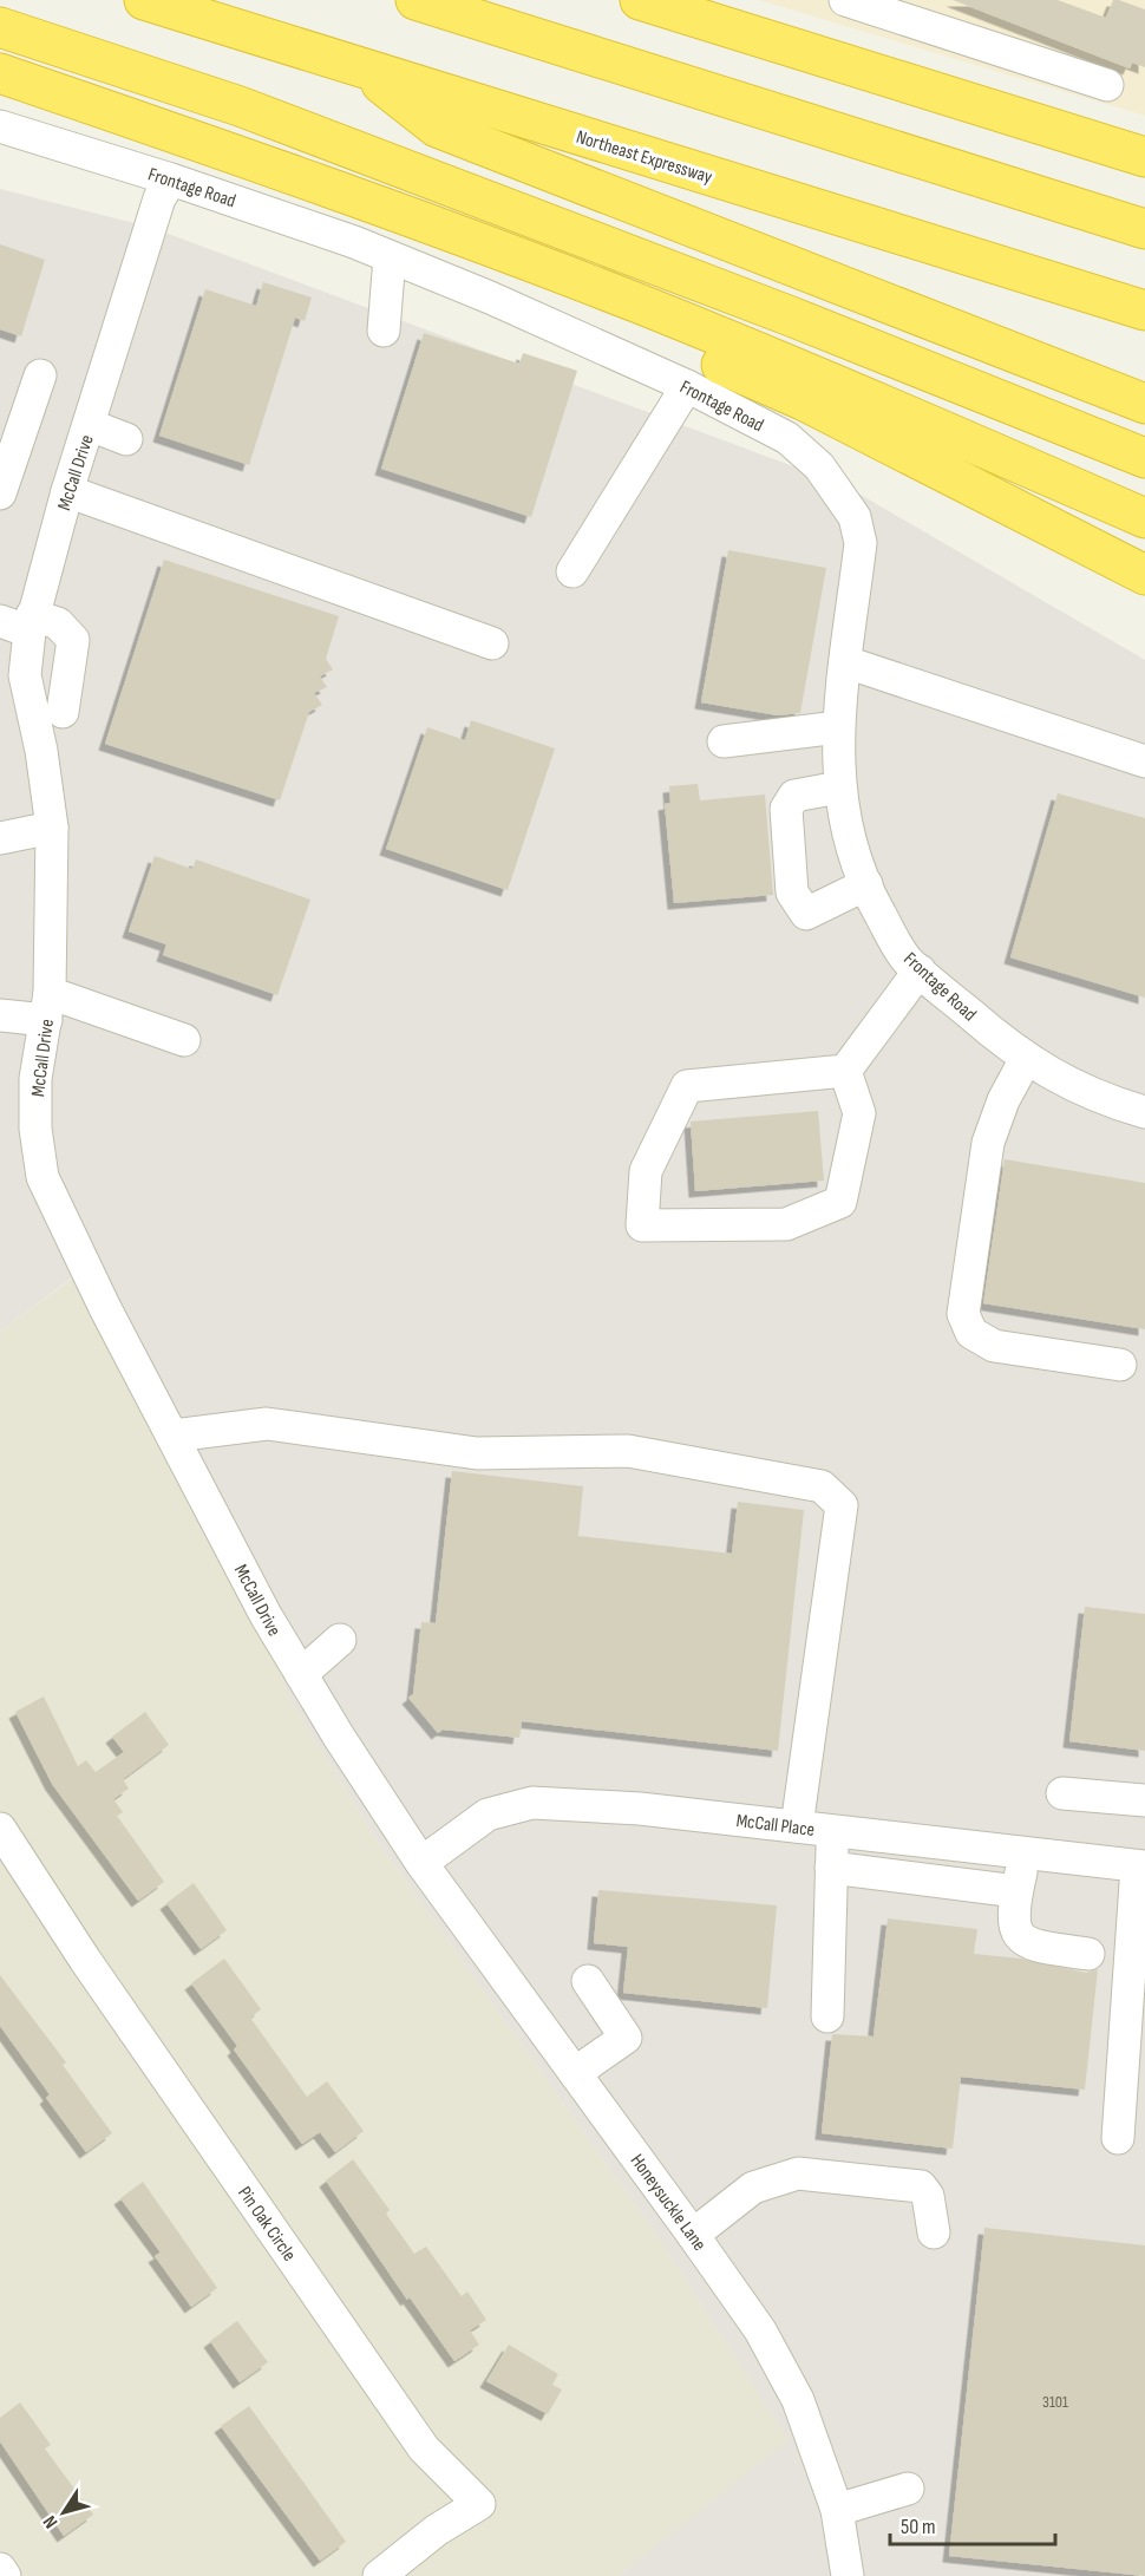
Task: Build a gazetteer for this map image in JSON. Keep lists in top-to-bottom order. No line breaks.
{"streets":{"highway":["Northeast Expressway"],"street":["Frontage Road","McCall Drive","McCall Place","Honeysuckle Lane","Pin Oak Circle"]},"crossings":[["Frontage Road","McCall Drive"],["McCall Drive","McCall Place"],["McCall Drive","Honeysuckle Lane"],["McCall Place","Honeysuckle Lane"]],"house_numbers":["3101"],"scale_bar":"50 m","north":"bottom left"}
